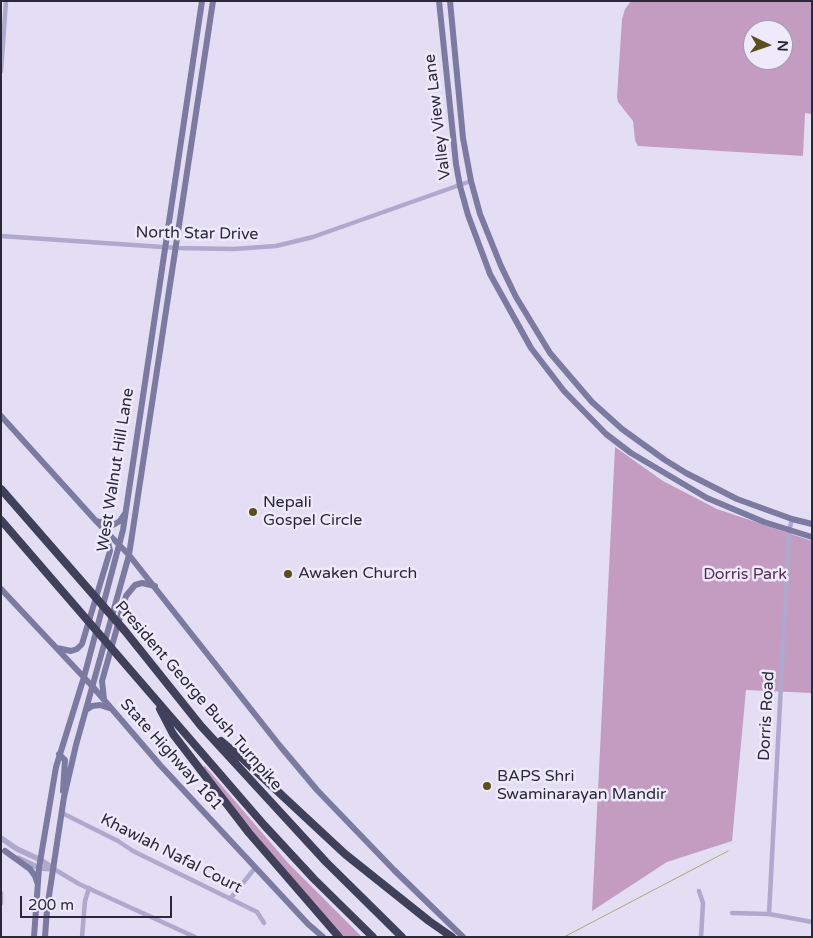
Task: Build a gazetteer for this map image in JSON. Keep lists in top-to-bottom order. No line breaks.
{"streets":{"highway":["President George Bush Turnpike"],"main road":["Valley View Lane","West Walnut Hill Lane","State Highway 161"],"street":["North Star Drive","Dorris Road","Khawlah Nafal Court"]},"crossings":[["Valley View Lane","North Star Drive"],["Valley View Lane","Dorris Road"],["North Star Drive","West Walnut Hill Lane"],["West Walnut Hill Lane","State Highway 161"],["West Walnut Hill Lane","Khawlah Nafal Court"]],"parks":["Dorris Park"],"places":["Nepali Gospel Circle","Awaken Church","BAPS Shri Swaminarayan Mandir"],"scale_bar":"200 m","north":"right"}
